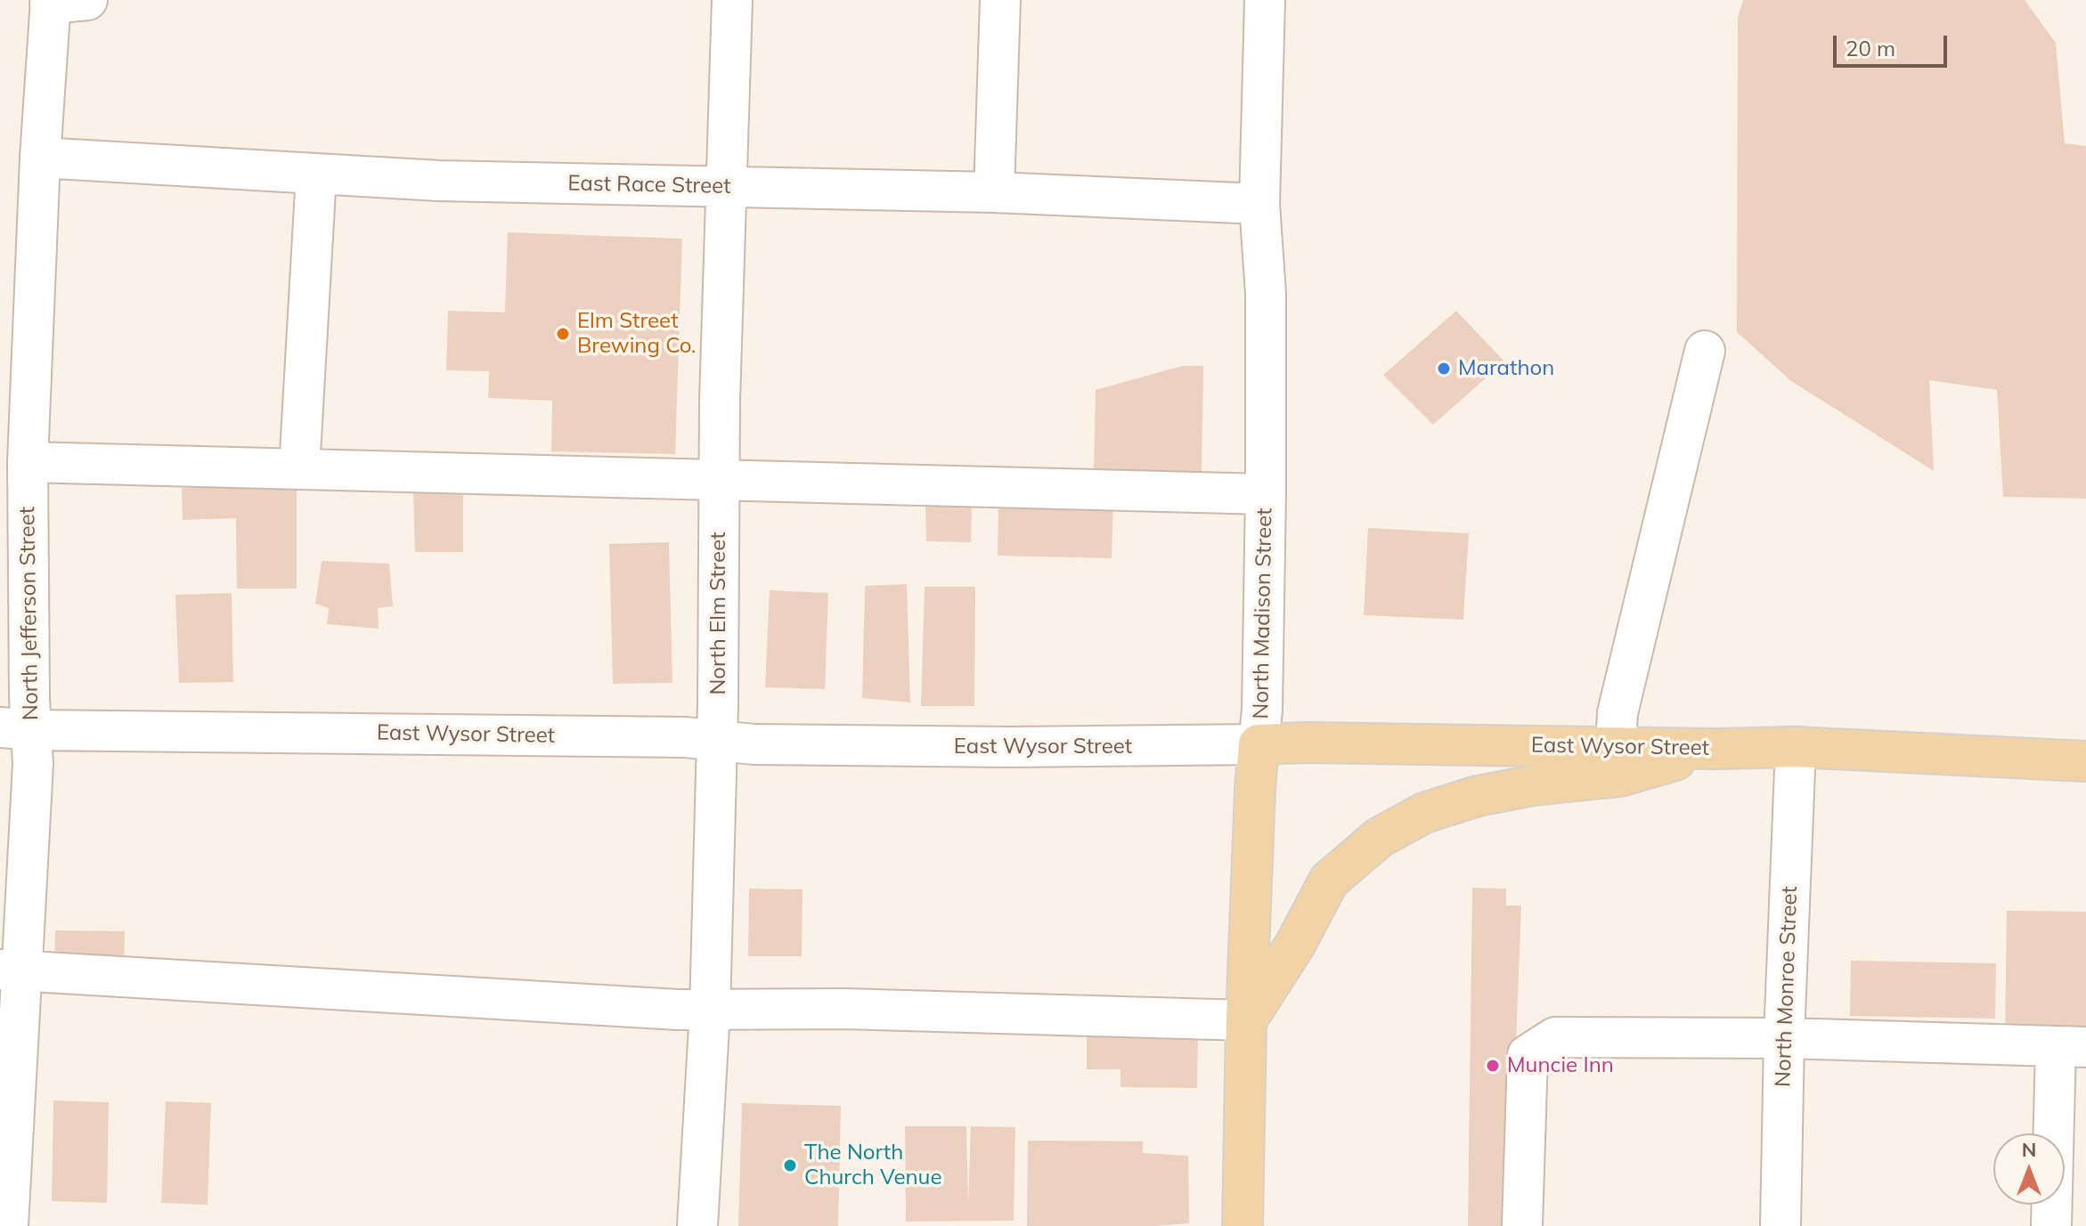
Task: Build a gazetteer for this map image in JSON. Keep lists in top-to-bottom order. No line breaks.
{"streets":{"main road":["North Madison Street","East Wysor Street"],"street":["East Race Street","North Jefferson Street","North Elm Street","North Monroe Street"]},"crossings":[["East Race Street","North Jefferson Street"],["East Race Street","North Elm Street"],["East Race Street","North Madison Street"],["North Jefferson Street","East Wysor Street"],["North Elm Street","East Wysor Street"],["North Madison Street","East Wysor Street"],["East Wysor Street","North Monroe Street"]],"places":["Elm Street Brewing Co.","Marathon","Muncie Inn","The North Church Venue"],"scale_bar":"20 m","north":"top"}
